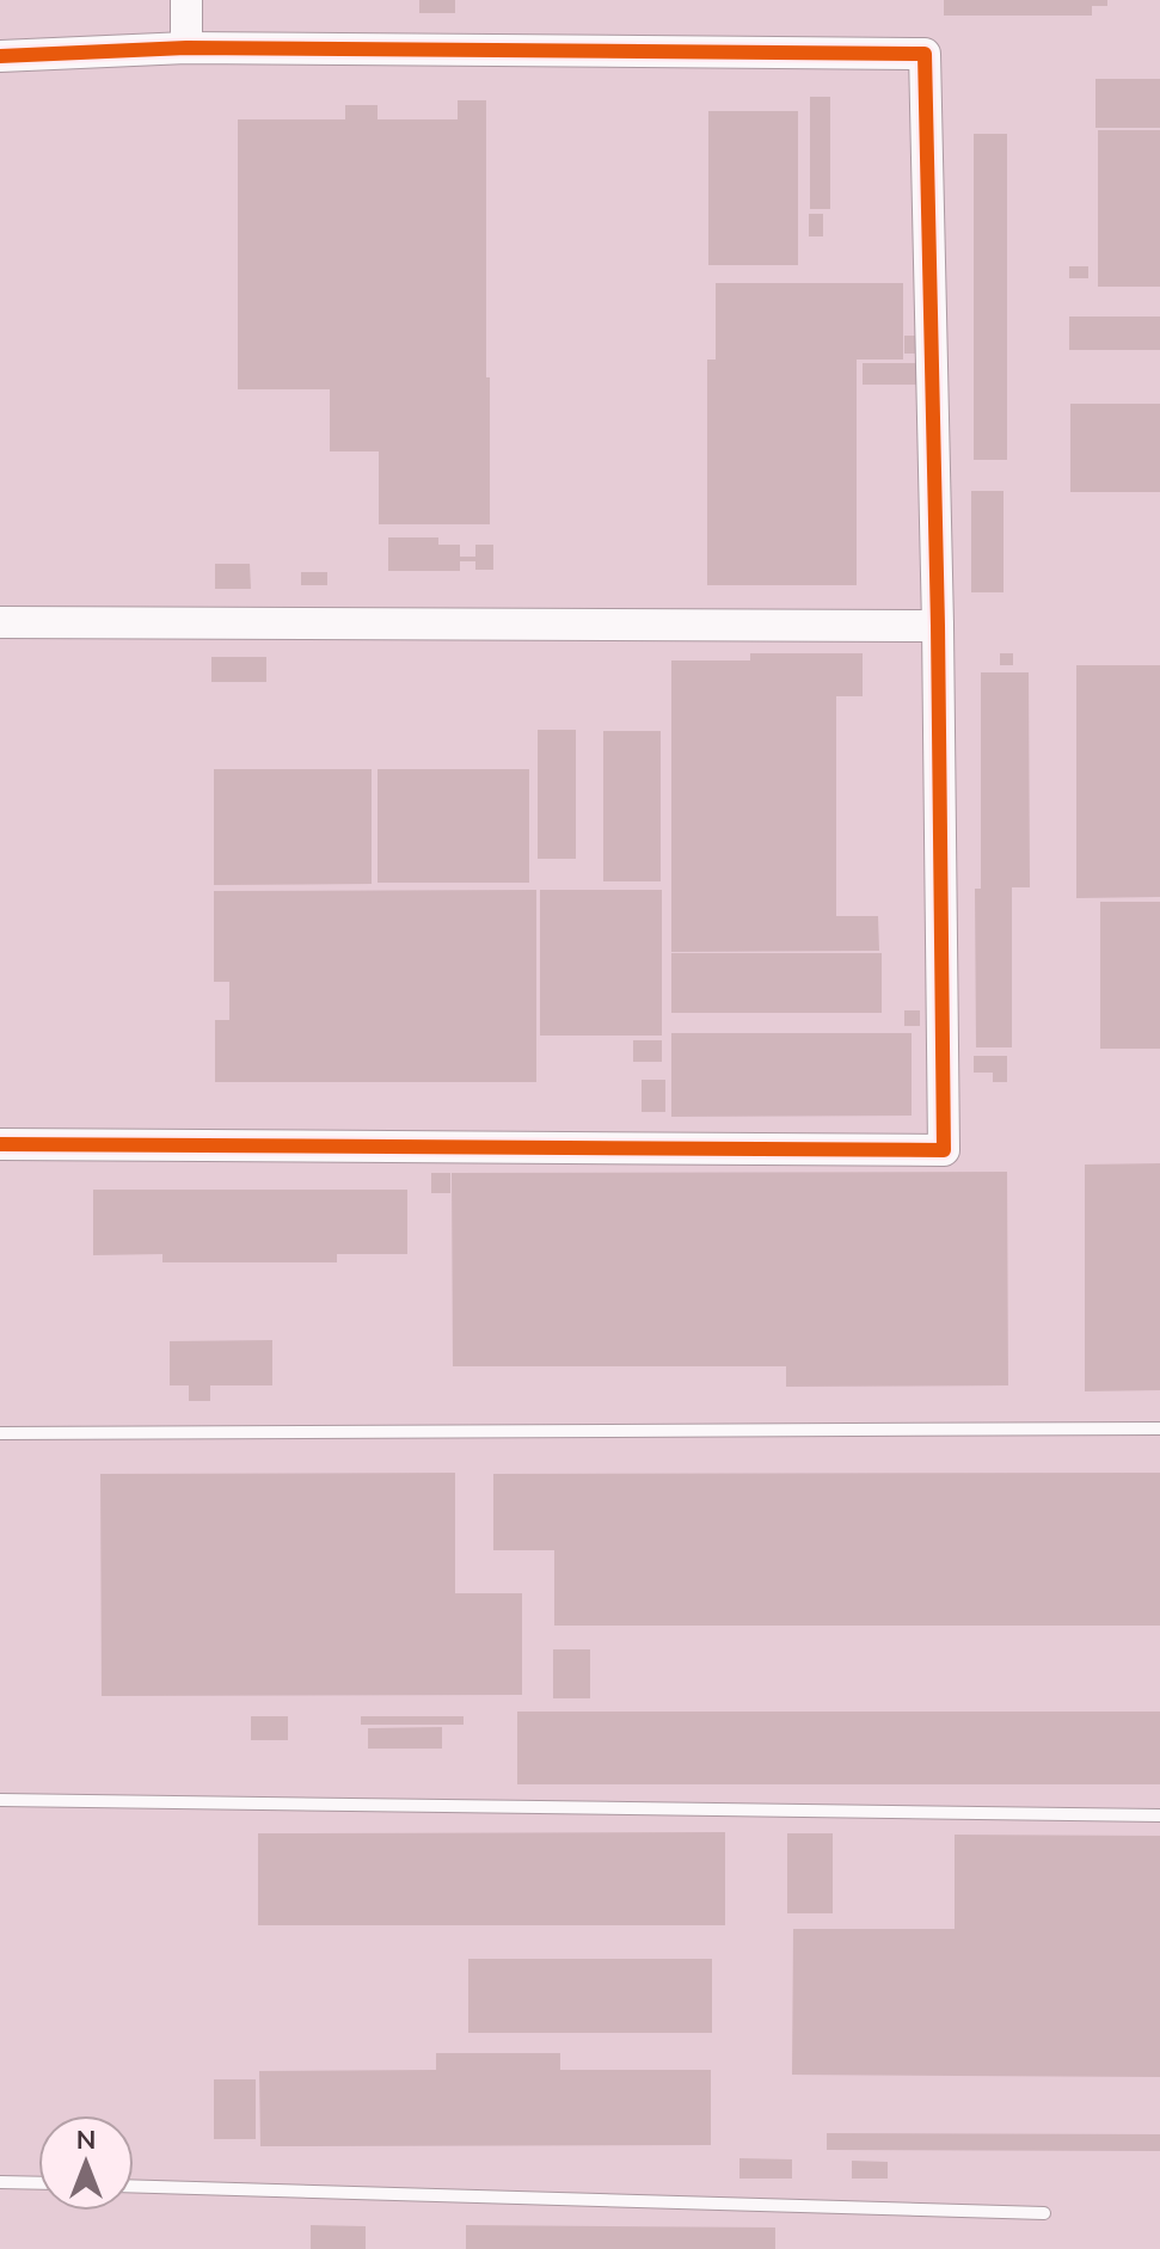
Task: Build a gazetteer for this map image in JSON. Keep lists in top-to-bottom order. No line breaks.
{"north":"top"}
